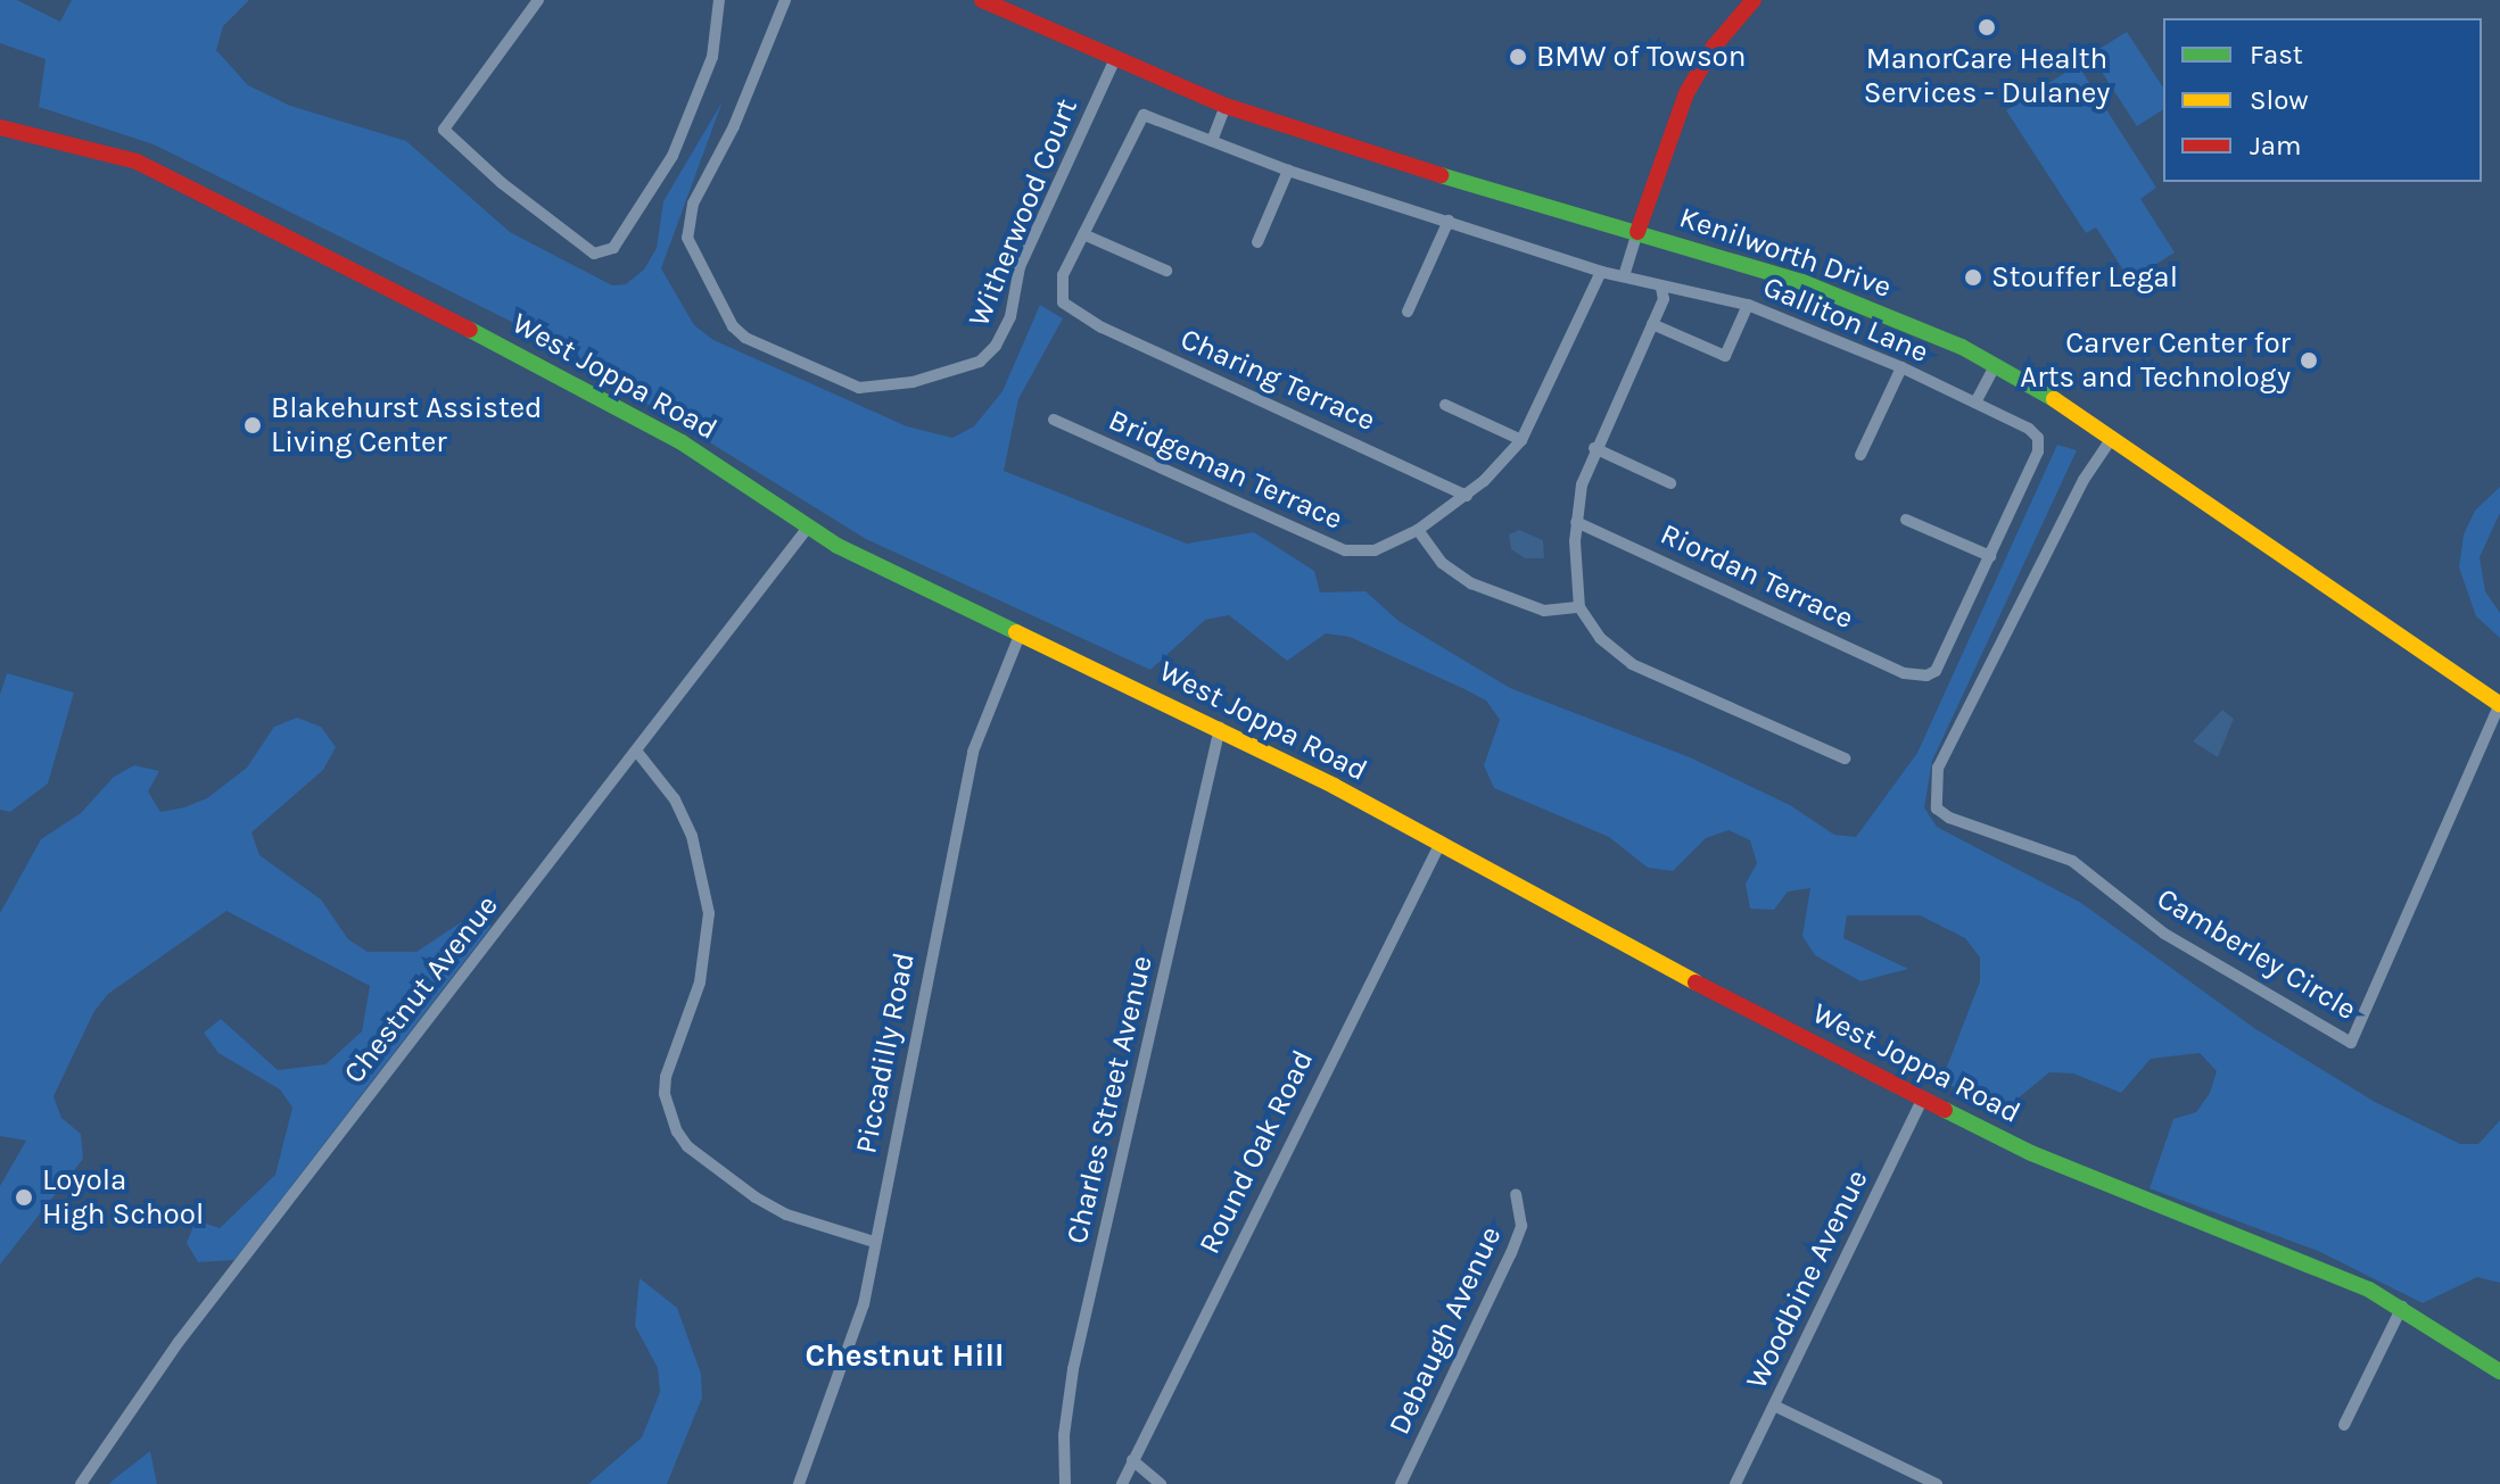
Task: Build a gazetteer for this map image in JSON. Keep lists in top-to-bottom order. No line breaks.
{"streets":{"street":["Witherwood Court","Kenilworth Drive","Galliton Lane","West Joppa Road","Charing Terrace","Bridgeman Terrace","Riordan Terrace","Camberley Circle","Chestnut Avenue","Piccadilly Road","Charles Street Avenue","Round Oak Road","Woodbine Avenue","Debaugh Avenue"]},"crossings":[["Witherwood Court","Kenilworth Drive"],["Kenilworth Drive","Camberley Circle"],["Galliton Lane","Charing Terrace"],["Galliton Lane","Bridgeman Terrace"],["Galliton Lane","Riordan Terrace"],["West Joppa Road","Chestnut Avenue"],["West Joppa Road","Piccadilly Road"],["West Joppa Road","Charles Street Avenue"],["West Joppa Road","Round Oak Road"],["West Joppa Road","Woodbine Avenue"],["Charing Terrace","Bridgeman Terrace"]],"districts":["Chestnut Hill"],"places":["ManorCare Health Services - Dulaney","BMW of Towson","Stouffer Legal","Carver Center for Arts and Technology","Blakehurst Assisted Living Center","Loyola High School"],"legend":["Fast","Slow","Jam"]}
